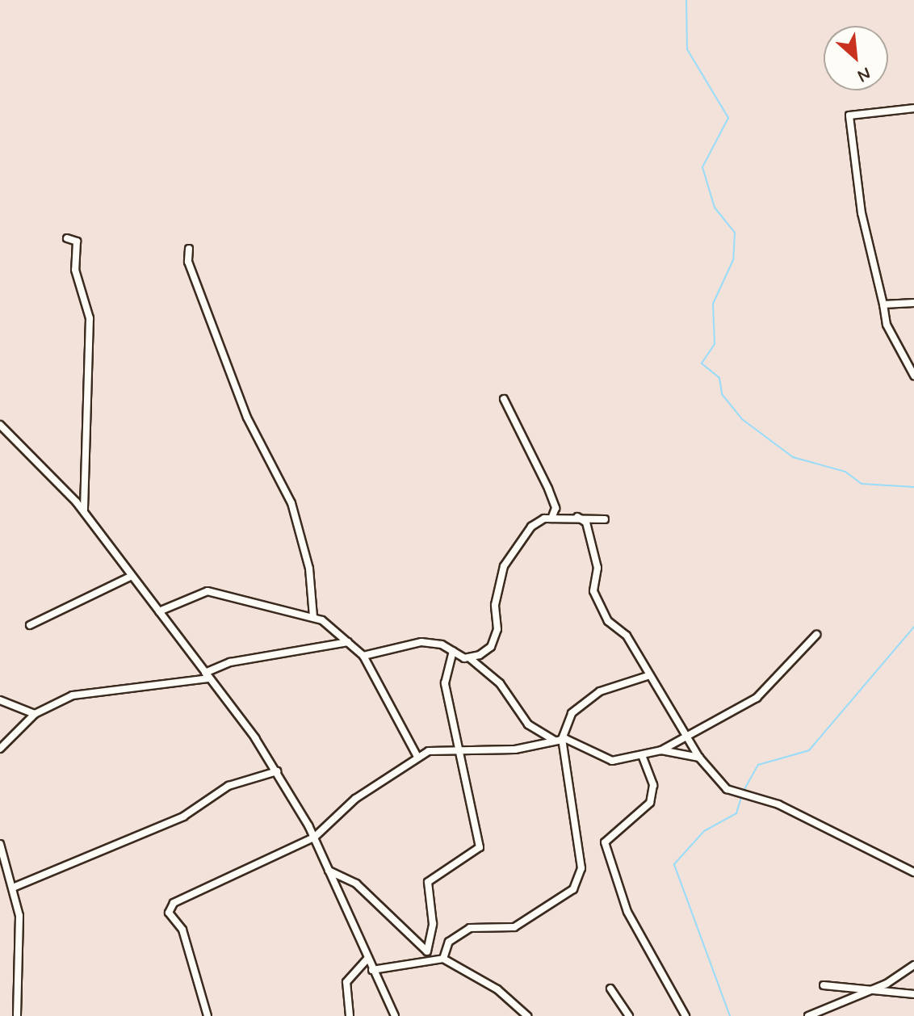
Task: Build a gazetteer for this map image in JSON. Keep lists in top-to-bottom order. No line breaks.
{"north":"bottom right"}
